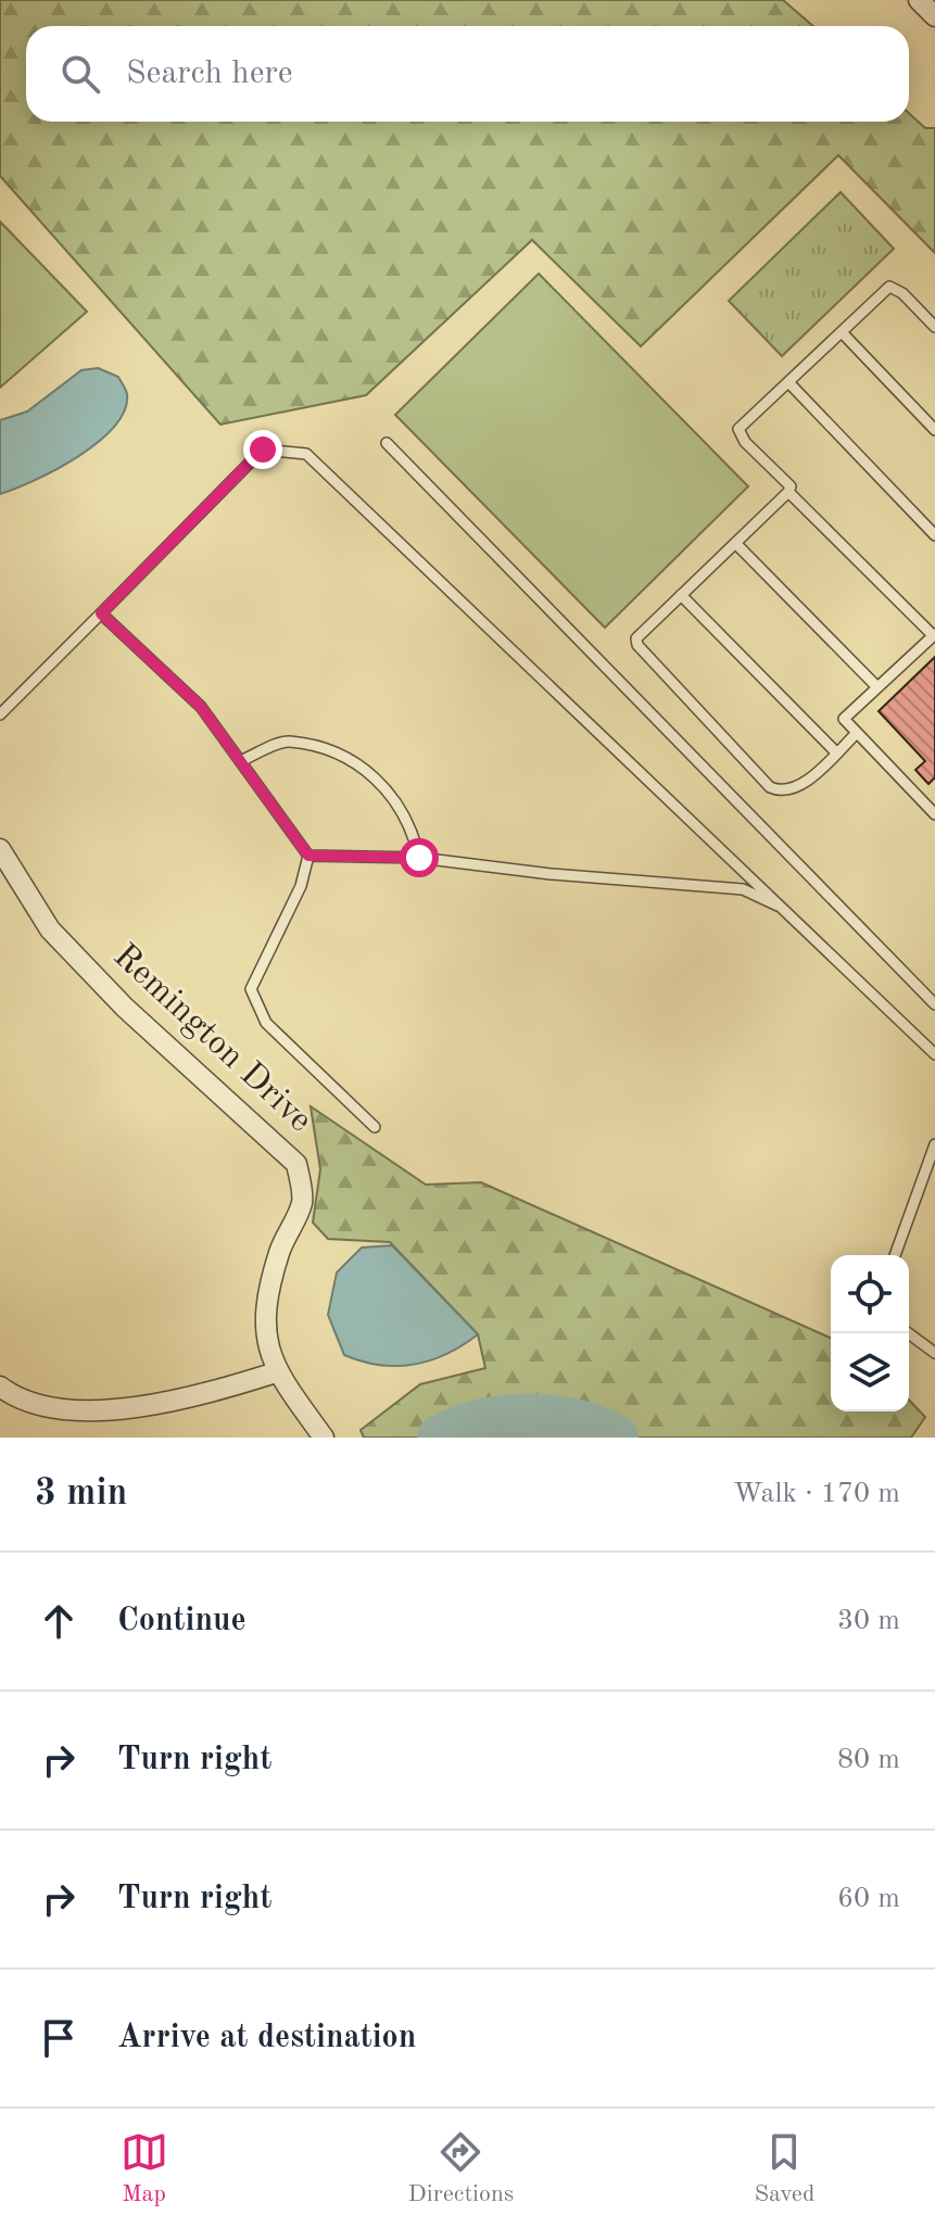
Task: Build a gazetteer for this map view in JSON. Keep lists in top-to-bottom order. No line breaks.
{"streets":{"street":["Remington Drive"]},"page":{"search":"Search here","heading":["3 min","Walk · 170 m"],"list":[["Continue","30 m"],["Turn right","80 m"],["Turn right","60 m"],"Arrive at destination"],"nav":["Map","Directions","Saved"]}}
